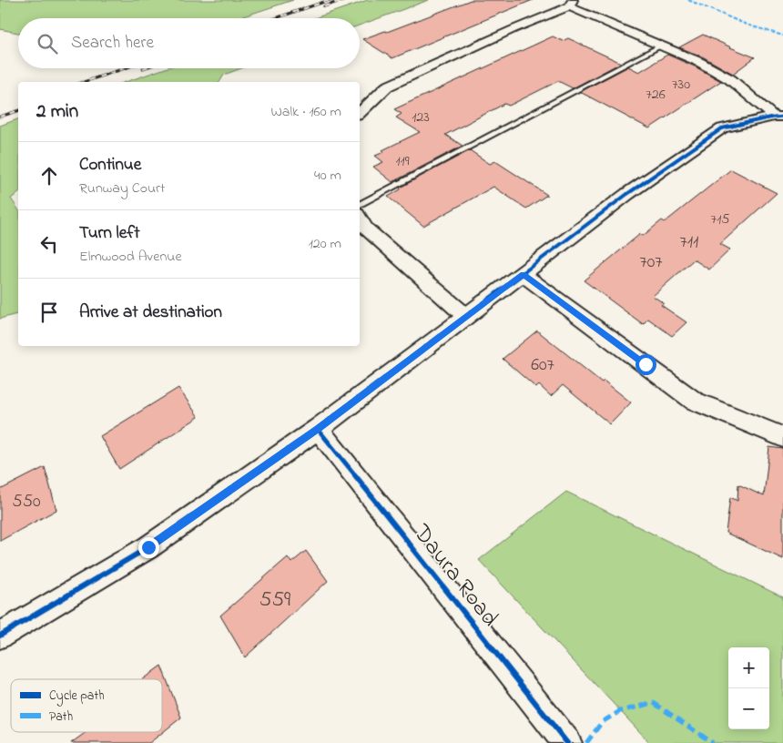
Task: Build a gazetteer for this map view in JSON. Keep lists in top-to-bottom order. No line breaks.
{"streets":{"street":["Daura Road"]},"house_numbers":["730","726","123","119","715","711","707","607","550","559"],"legend":["Cycle path","Path"],"page":{"search":"Search here","heading":["2 min","Walk · 160 m"],"list":[["Continue","Runway Court","40 m"],["Turn left","Elmwood Avenue","120 m"],"Arrive at destination"],"map_buttons":["+","−"]}}
